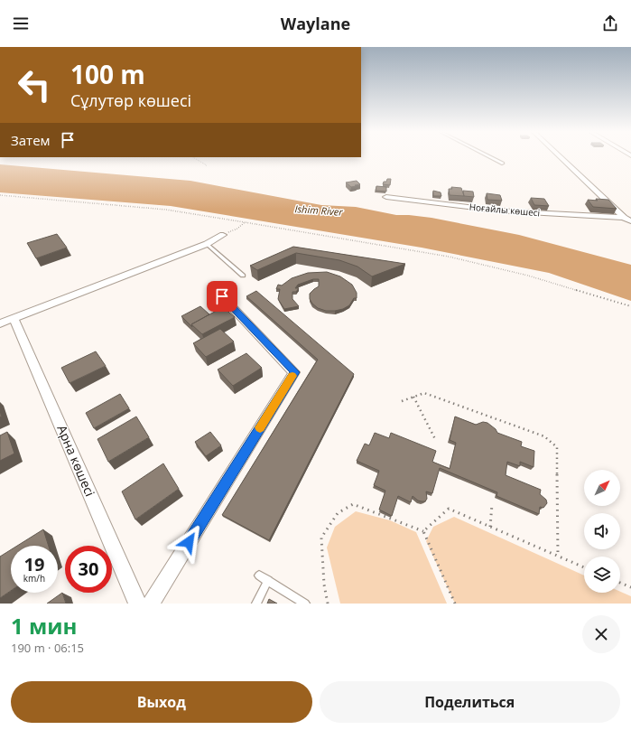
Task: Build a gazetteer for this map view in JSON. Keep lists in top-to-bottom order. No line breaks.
{"streets":{"street":["Ноғайлы көшесі","Арна көшесі"]},"water":["Ishim River"],"north":"top right","page":{"header":"Waylane","turn":["100 m","Сұлутөр көшесі"],"then":"Затем","speed":"19 km/h","limit":"30","heading":["1 мин","190 m · 06:15"],"buttons":["Выход","Поделиться"]}}
